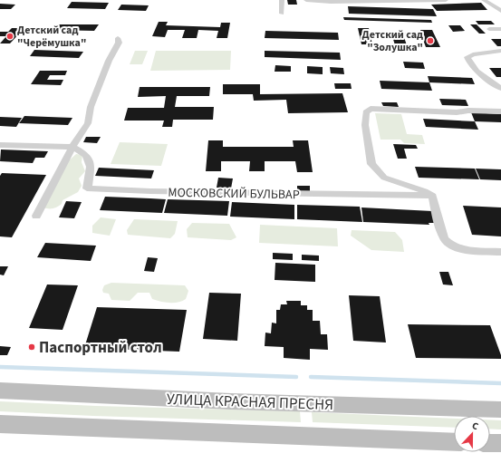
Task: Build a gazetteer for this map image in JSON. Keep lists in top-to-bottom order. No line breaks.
{"streets":{"street":["МОСКОВСКИЙ БУЛЬВАР","УЛИЦА КРАСНАЯ ПРЕСНЯ"]},"places":["Детский сад \"Черёмушка\"","Детский сад \"Золушка\"","Паспортный стол"],"north":"top"}
